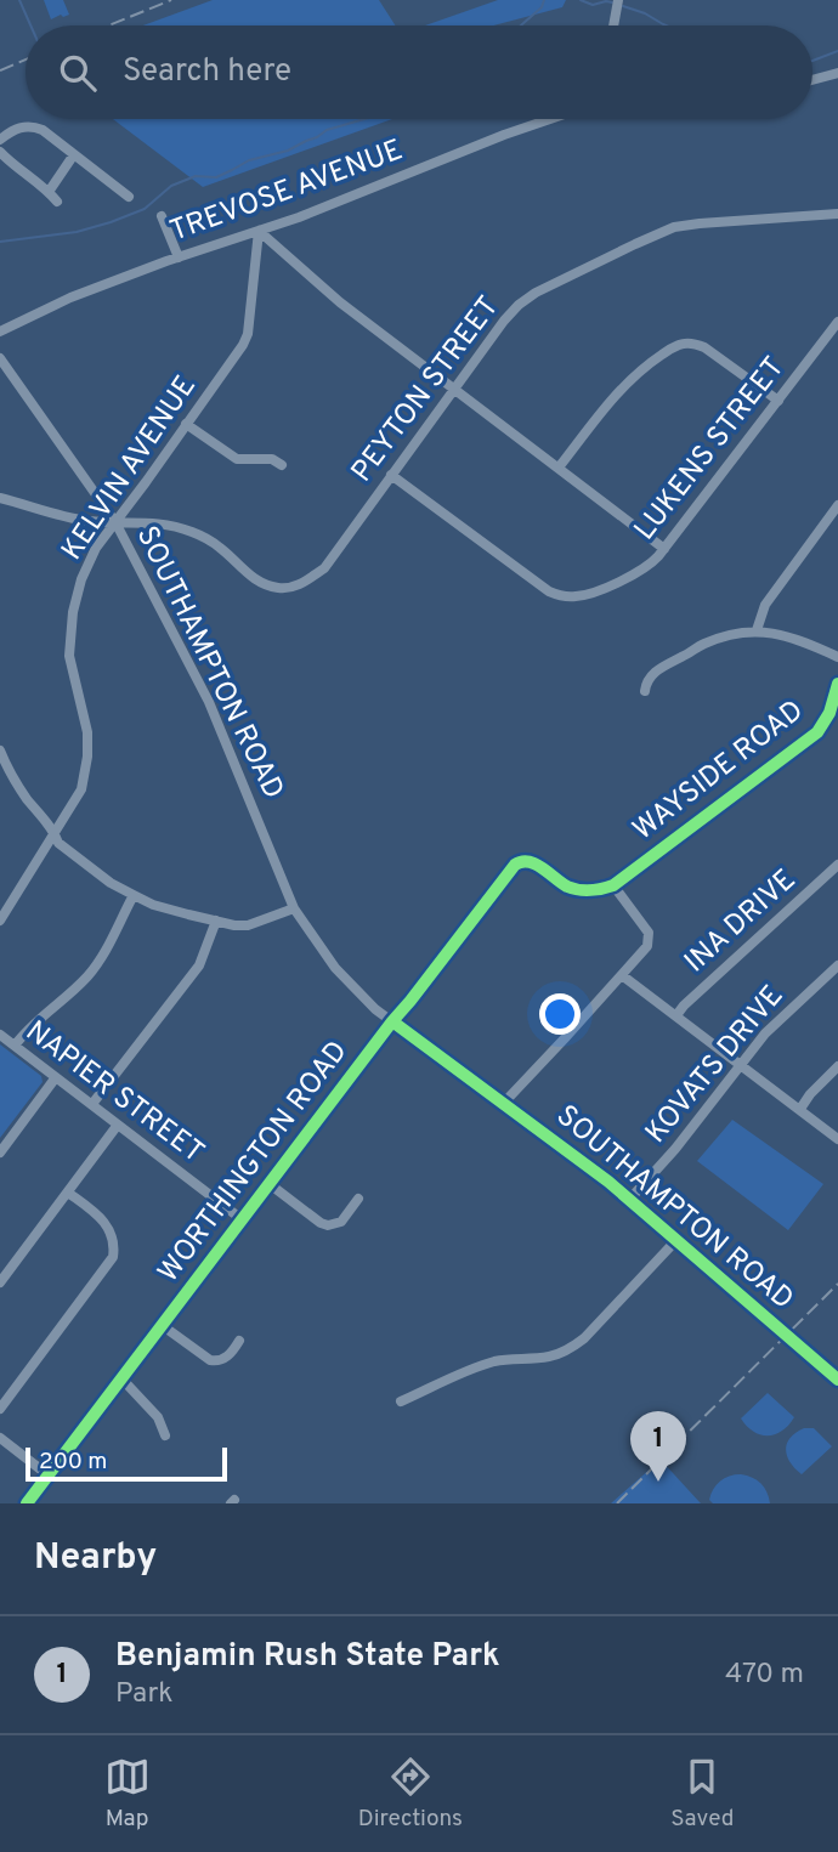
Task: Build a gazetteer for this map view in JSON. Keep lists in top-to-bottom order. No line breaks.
{"streets":{"street":["TREVOSE AVENUE","PEYTON STREET","LUKENS STREET","KELVIN AVENUE","SOUTHAMPTON ROAD","WAYSIDE ROAD","INA DRIVE","KOVATS DRIVE","NAPIER STREET","WORTHINGTON ROAD"]},"crossings":[["TREVOSE AVENUE","KELVIN AVENUE"],["PEYTON STREET","LUKENS STREET"],["PEYTON STREET","KELVIN AVENUE"],["PEYTON STREET","SOUTHAMPTON ROAD"],["KELVIN AVENUE","SOUTHAMPTON ROAD"],["SOUTHAMPTON ROAD","KOVATS DRIVE"],["SOUTHAMPTON ROAD","WORTHINGTON ROAD"],["WAYSIDE ROAD","WORTHINGTON ROAD"],["NAPIER STREET","WORTHINGTON ROAD"]],"scale_bar":"200 m","page":{"search":"Search here","pins":"1","scale":"200 m","heading":"Nearby","list":[{"mark":"1","name":"Benjamin Rush State Park","note":"Park","value":"470 m"}],"nav":["Map","Directions","Saved"]}}
